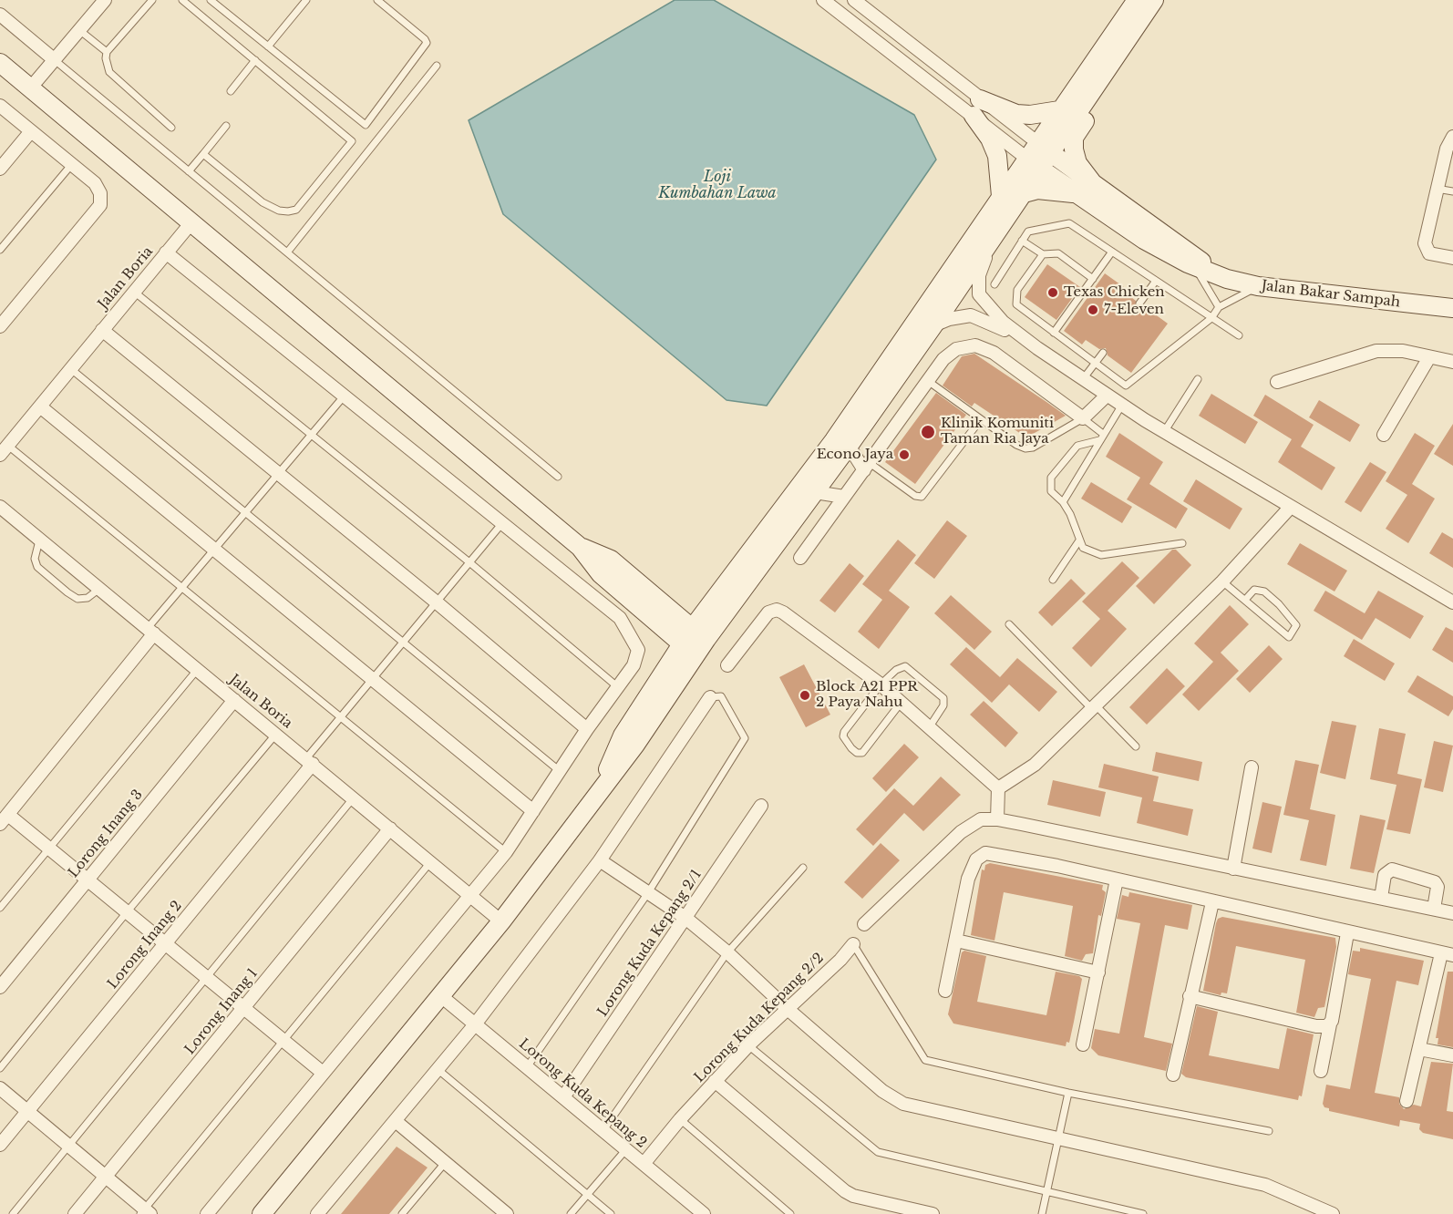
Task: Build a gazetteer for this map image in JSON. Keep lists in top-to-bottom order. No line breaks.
{"streets":{"main road":["Jalan Bakar Sampah"],"street":["Jalan Boria","Lorong Inang 3","Lorong Kuda Kepang 2/1","Lorong Inang 2","Lorong Inang 1","Lorong Kuda Kepang 2/2","Lorong Kuda Kepang 2"]},"crossings":[["Jalan Boria","Lorong Inang 3"],["Jalan Boria","Lorong Inang 2"],["Jalan Boria","Lorong Inang 1"],["Lorong Kuda Kepang 2/1","Lorong Kuda Kepang 2"],["Lorong Kuda Kepang 2/2","Lorong Kuda Kepang 2"]],"water":["Loji Kumbahan Lawa"],"places":["Texas Chicken","7-Eleven","Klinik Komuniti Taman Ria Jaya","Econo Jaya","Block A21 PPR 2 Paya Nahu"]}
